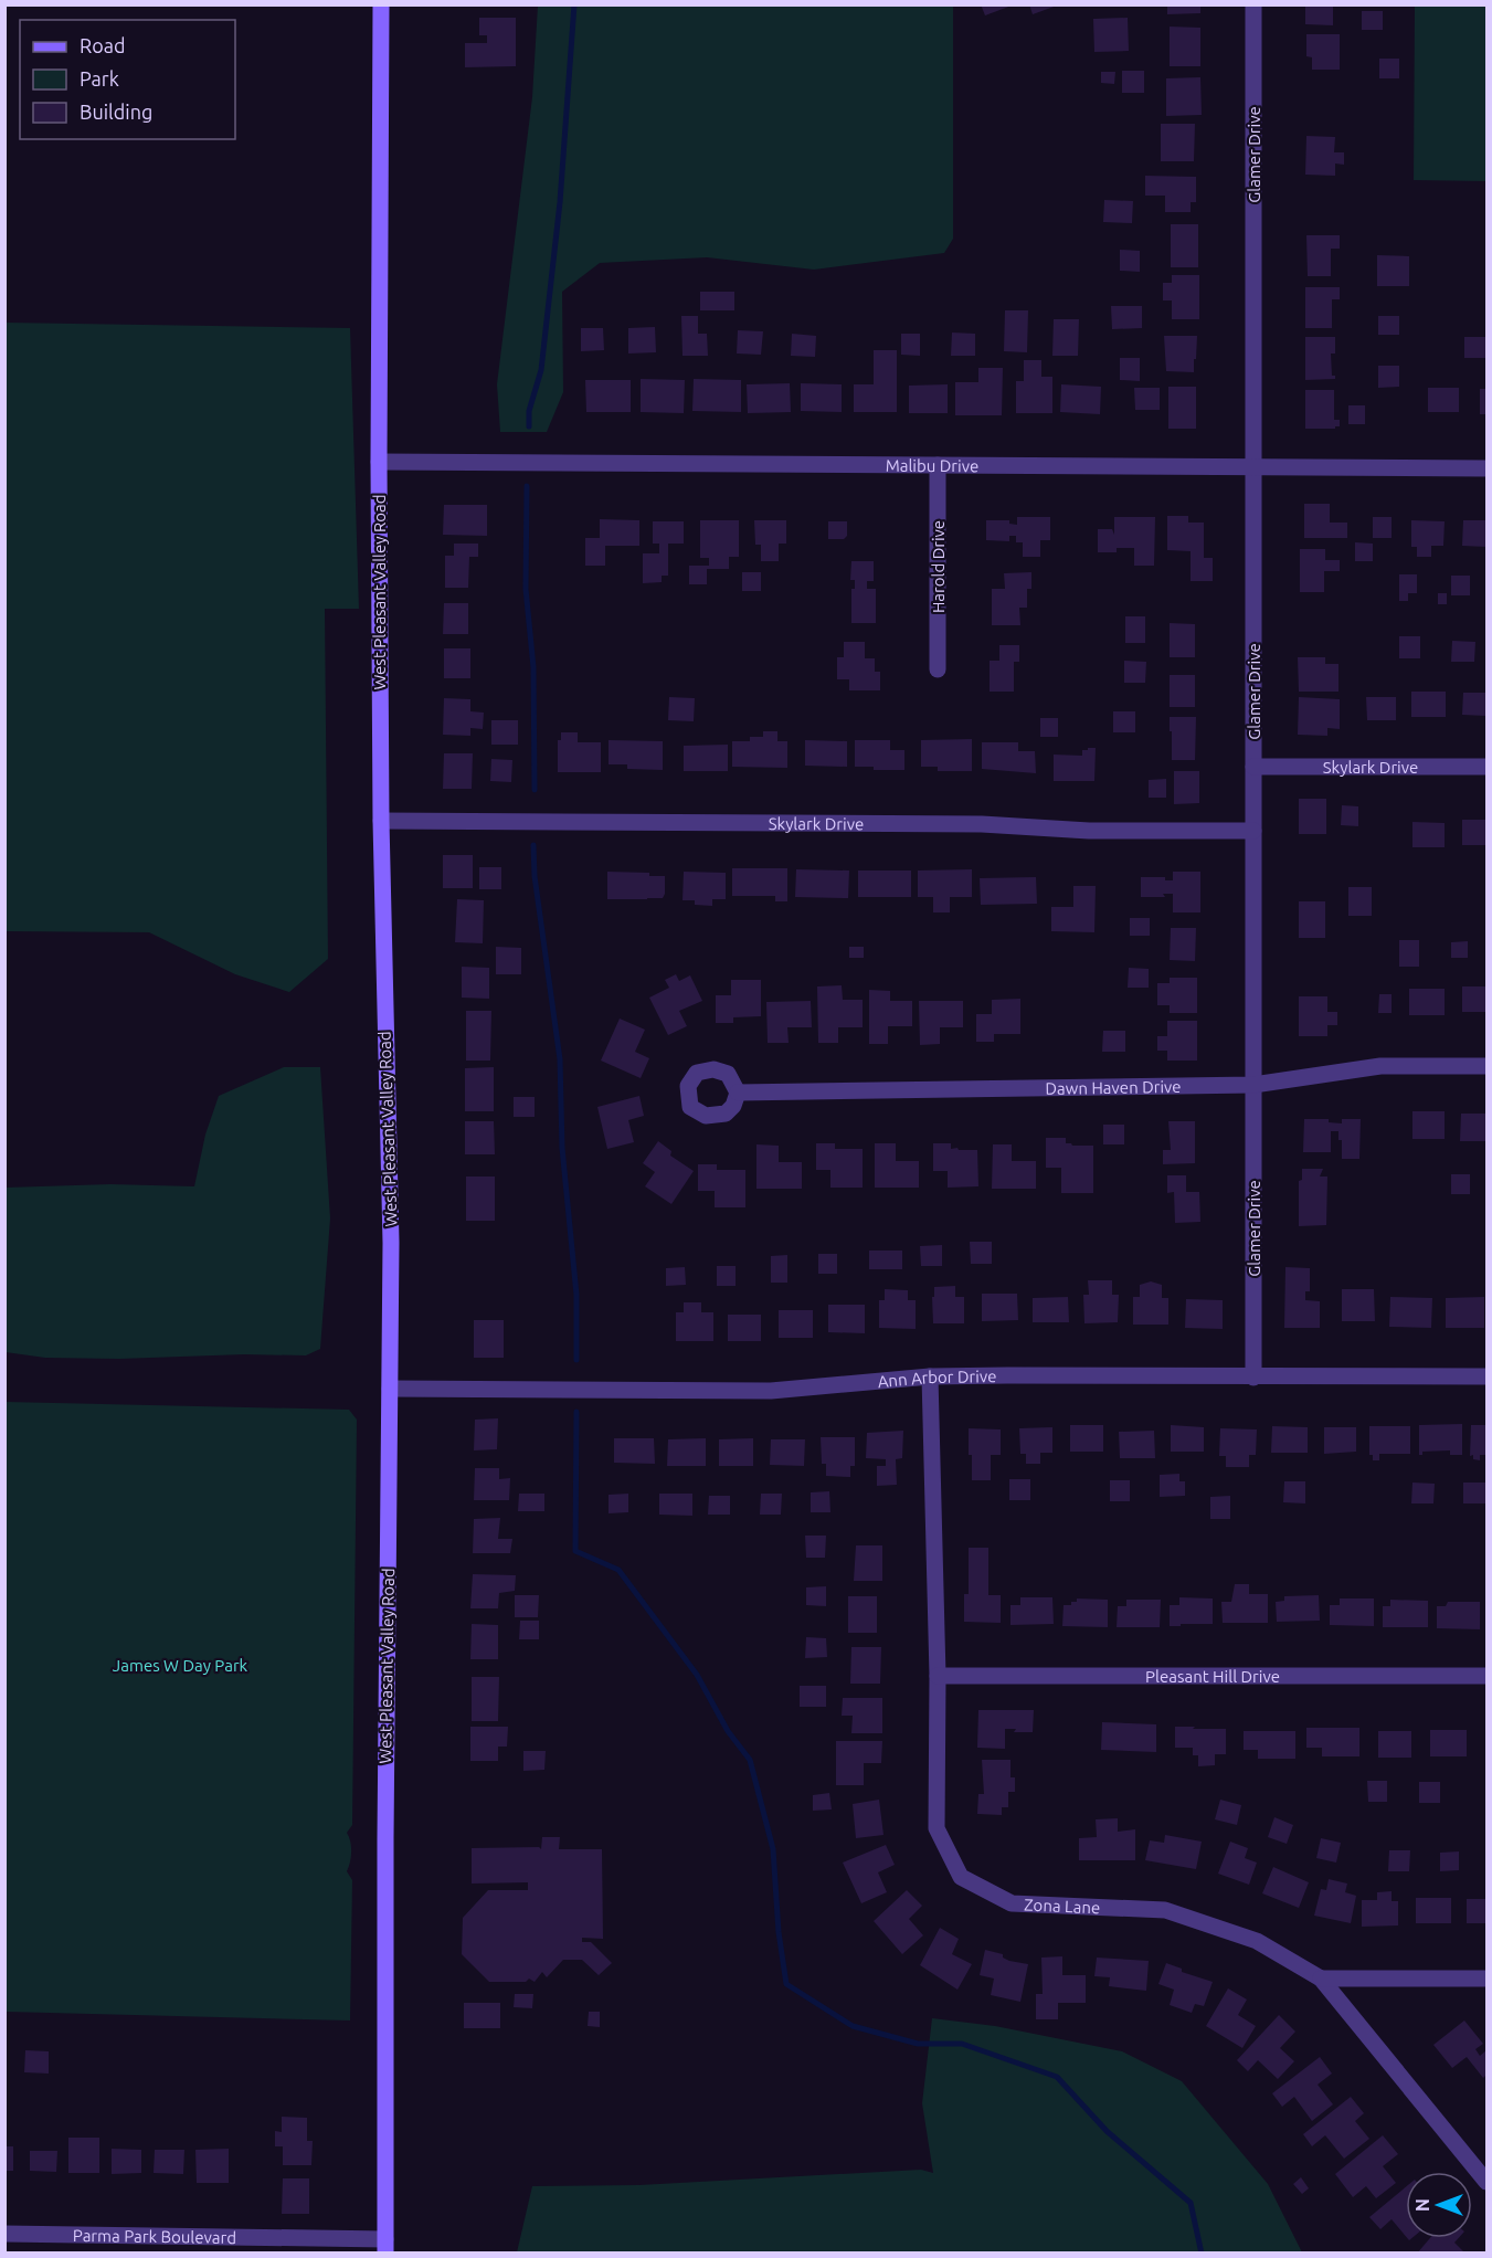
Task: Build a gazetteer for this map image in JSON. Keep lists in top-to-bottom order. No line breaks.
{"streets":{"main road":["West Pleasant Valley Road"],"street":["Glamer Drive","Malibu Drive","Harold Drive","Skylark Drive","Dawn Haven Drive","Ann Arbor Drive","Pleasant Hill Drive","Zona Lane","Parma Park Boulevard"]},"crossings":[["Glamer Drive","Malibu Drive"],["Glamer Drive","Skylark Drive"],["Glamer Drive","Dawn Haven Drive"],["Glamer Drive","Ann Arbor Drive"],["Malibu Drive","Harold Drive"],["Malibu Drive","West Pleasant Valley Road"],["West Pleasant Valley Road","Skylark Drive"],["West Pleasant Valley Road","Ann Arbor Drive"],["West Pleasant Valley Road","Parma Park Boulevard"],["Ann Arbor Drive","Zona Lane"],["Pleasant Hill Drive","Zona Lane"]],"parks":["James W Day Park"],"legend":["Road","Park","Building"],"north":"left"}
